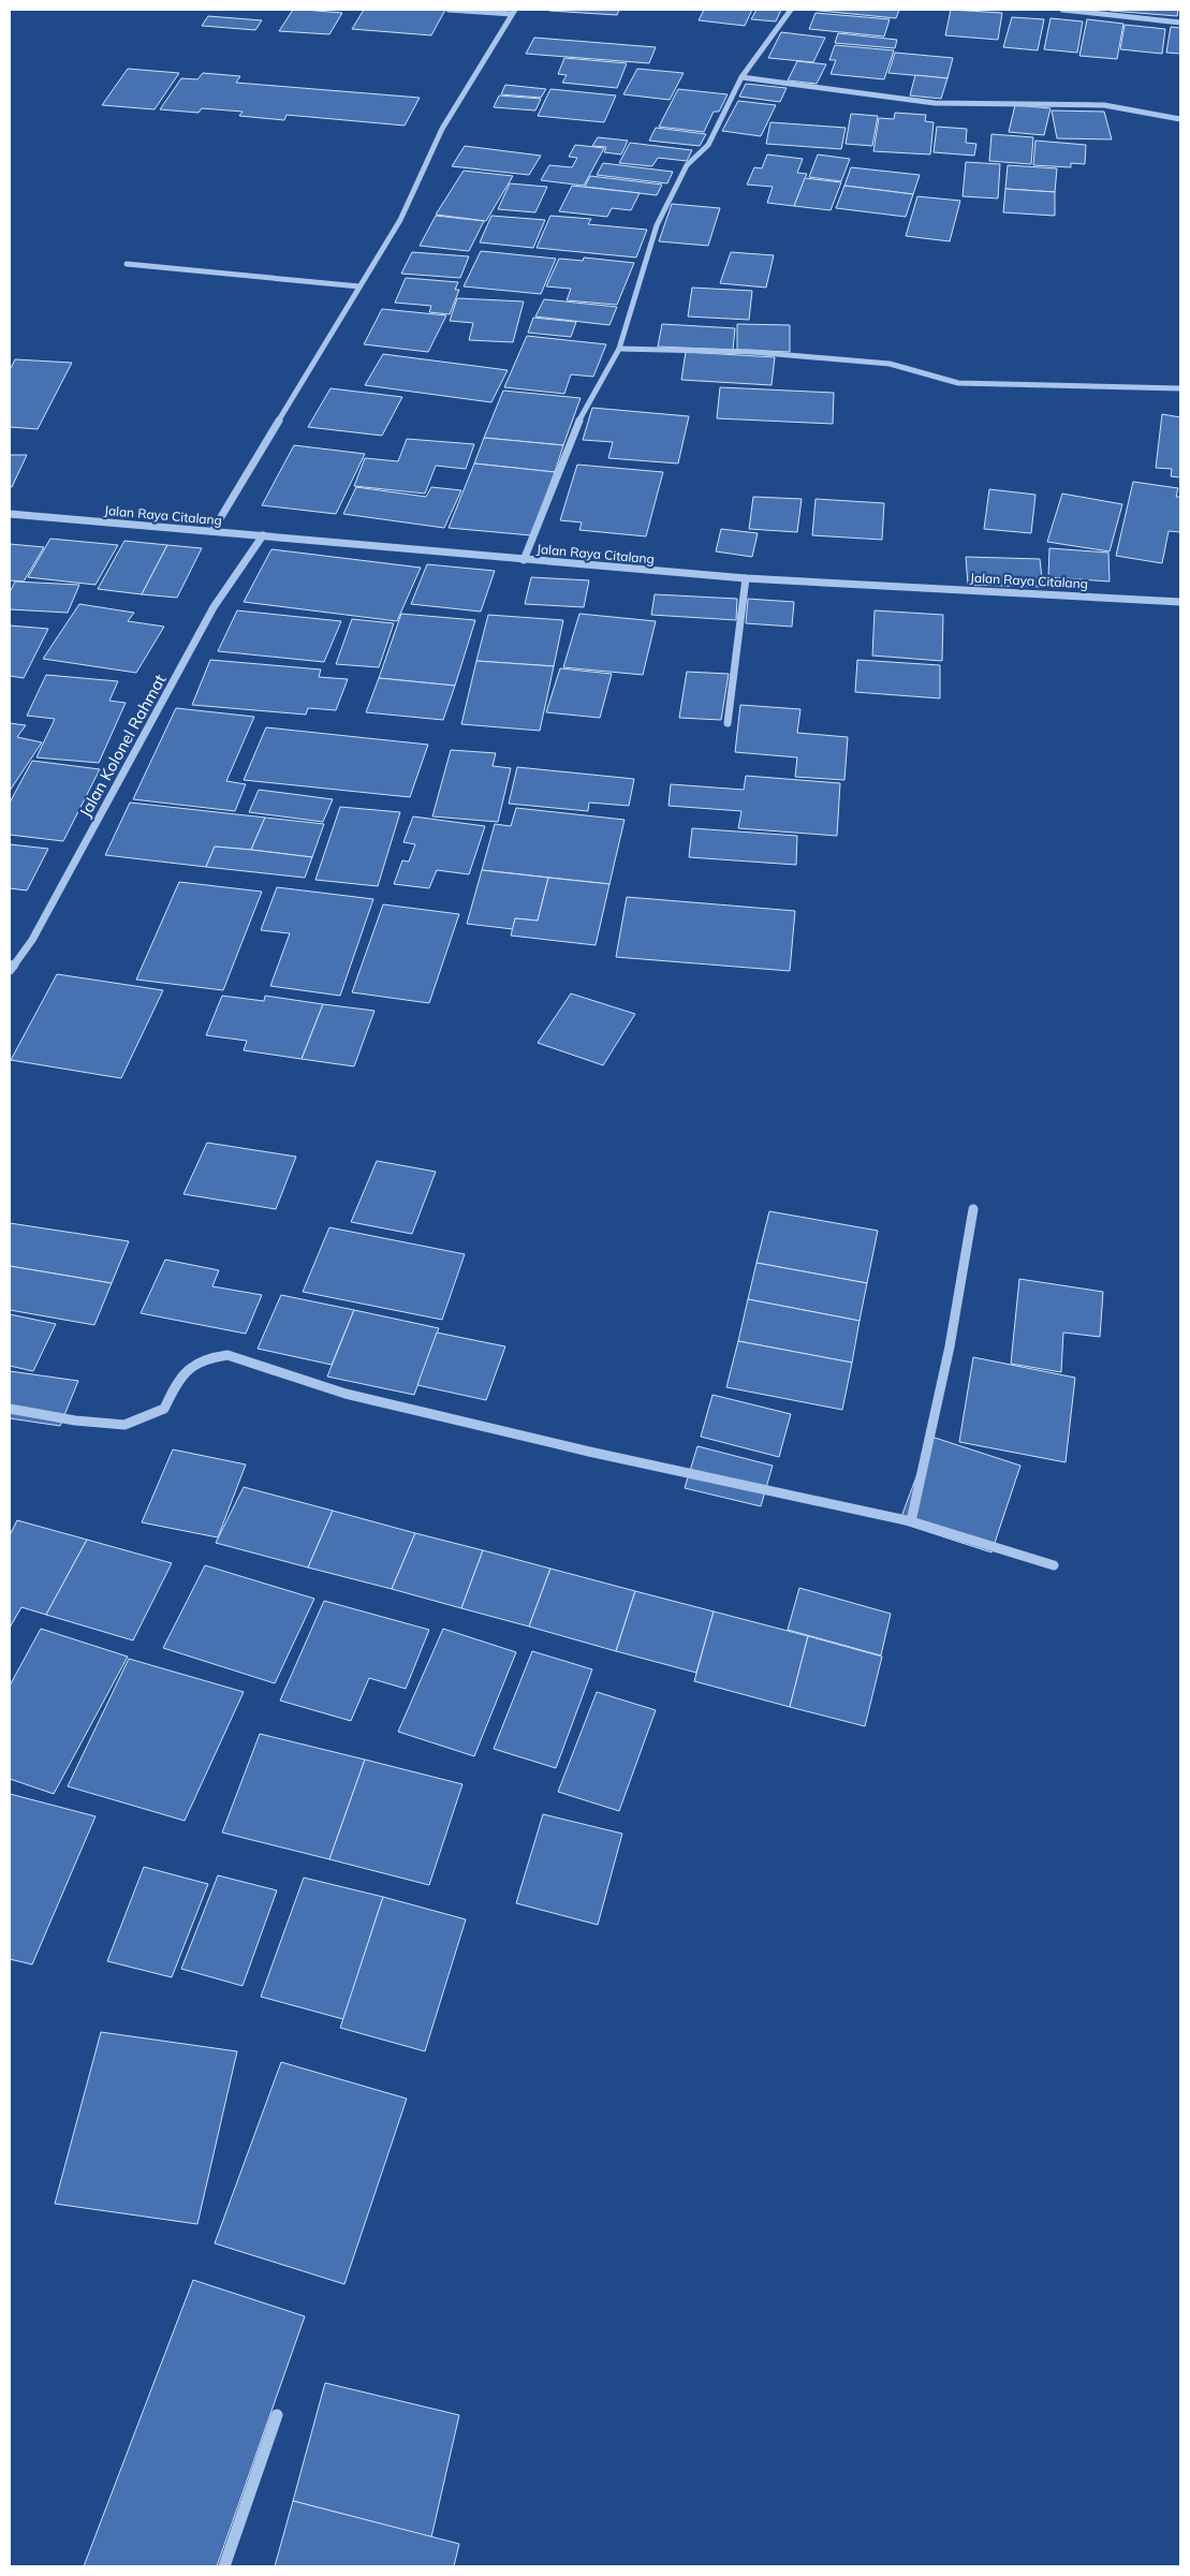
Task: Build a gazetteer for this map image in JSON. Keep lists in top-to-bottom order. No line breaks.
{"streets":{"street":["Jalan Raya Citalang","Jalan Kolonel Rahmat"]},"crossings":[["Jalan Raya Citalang","Jalan Kolonel Rahmat"]]}
